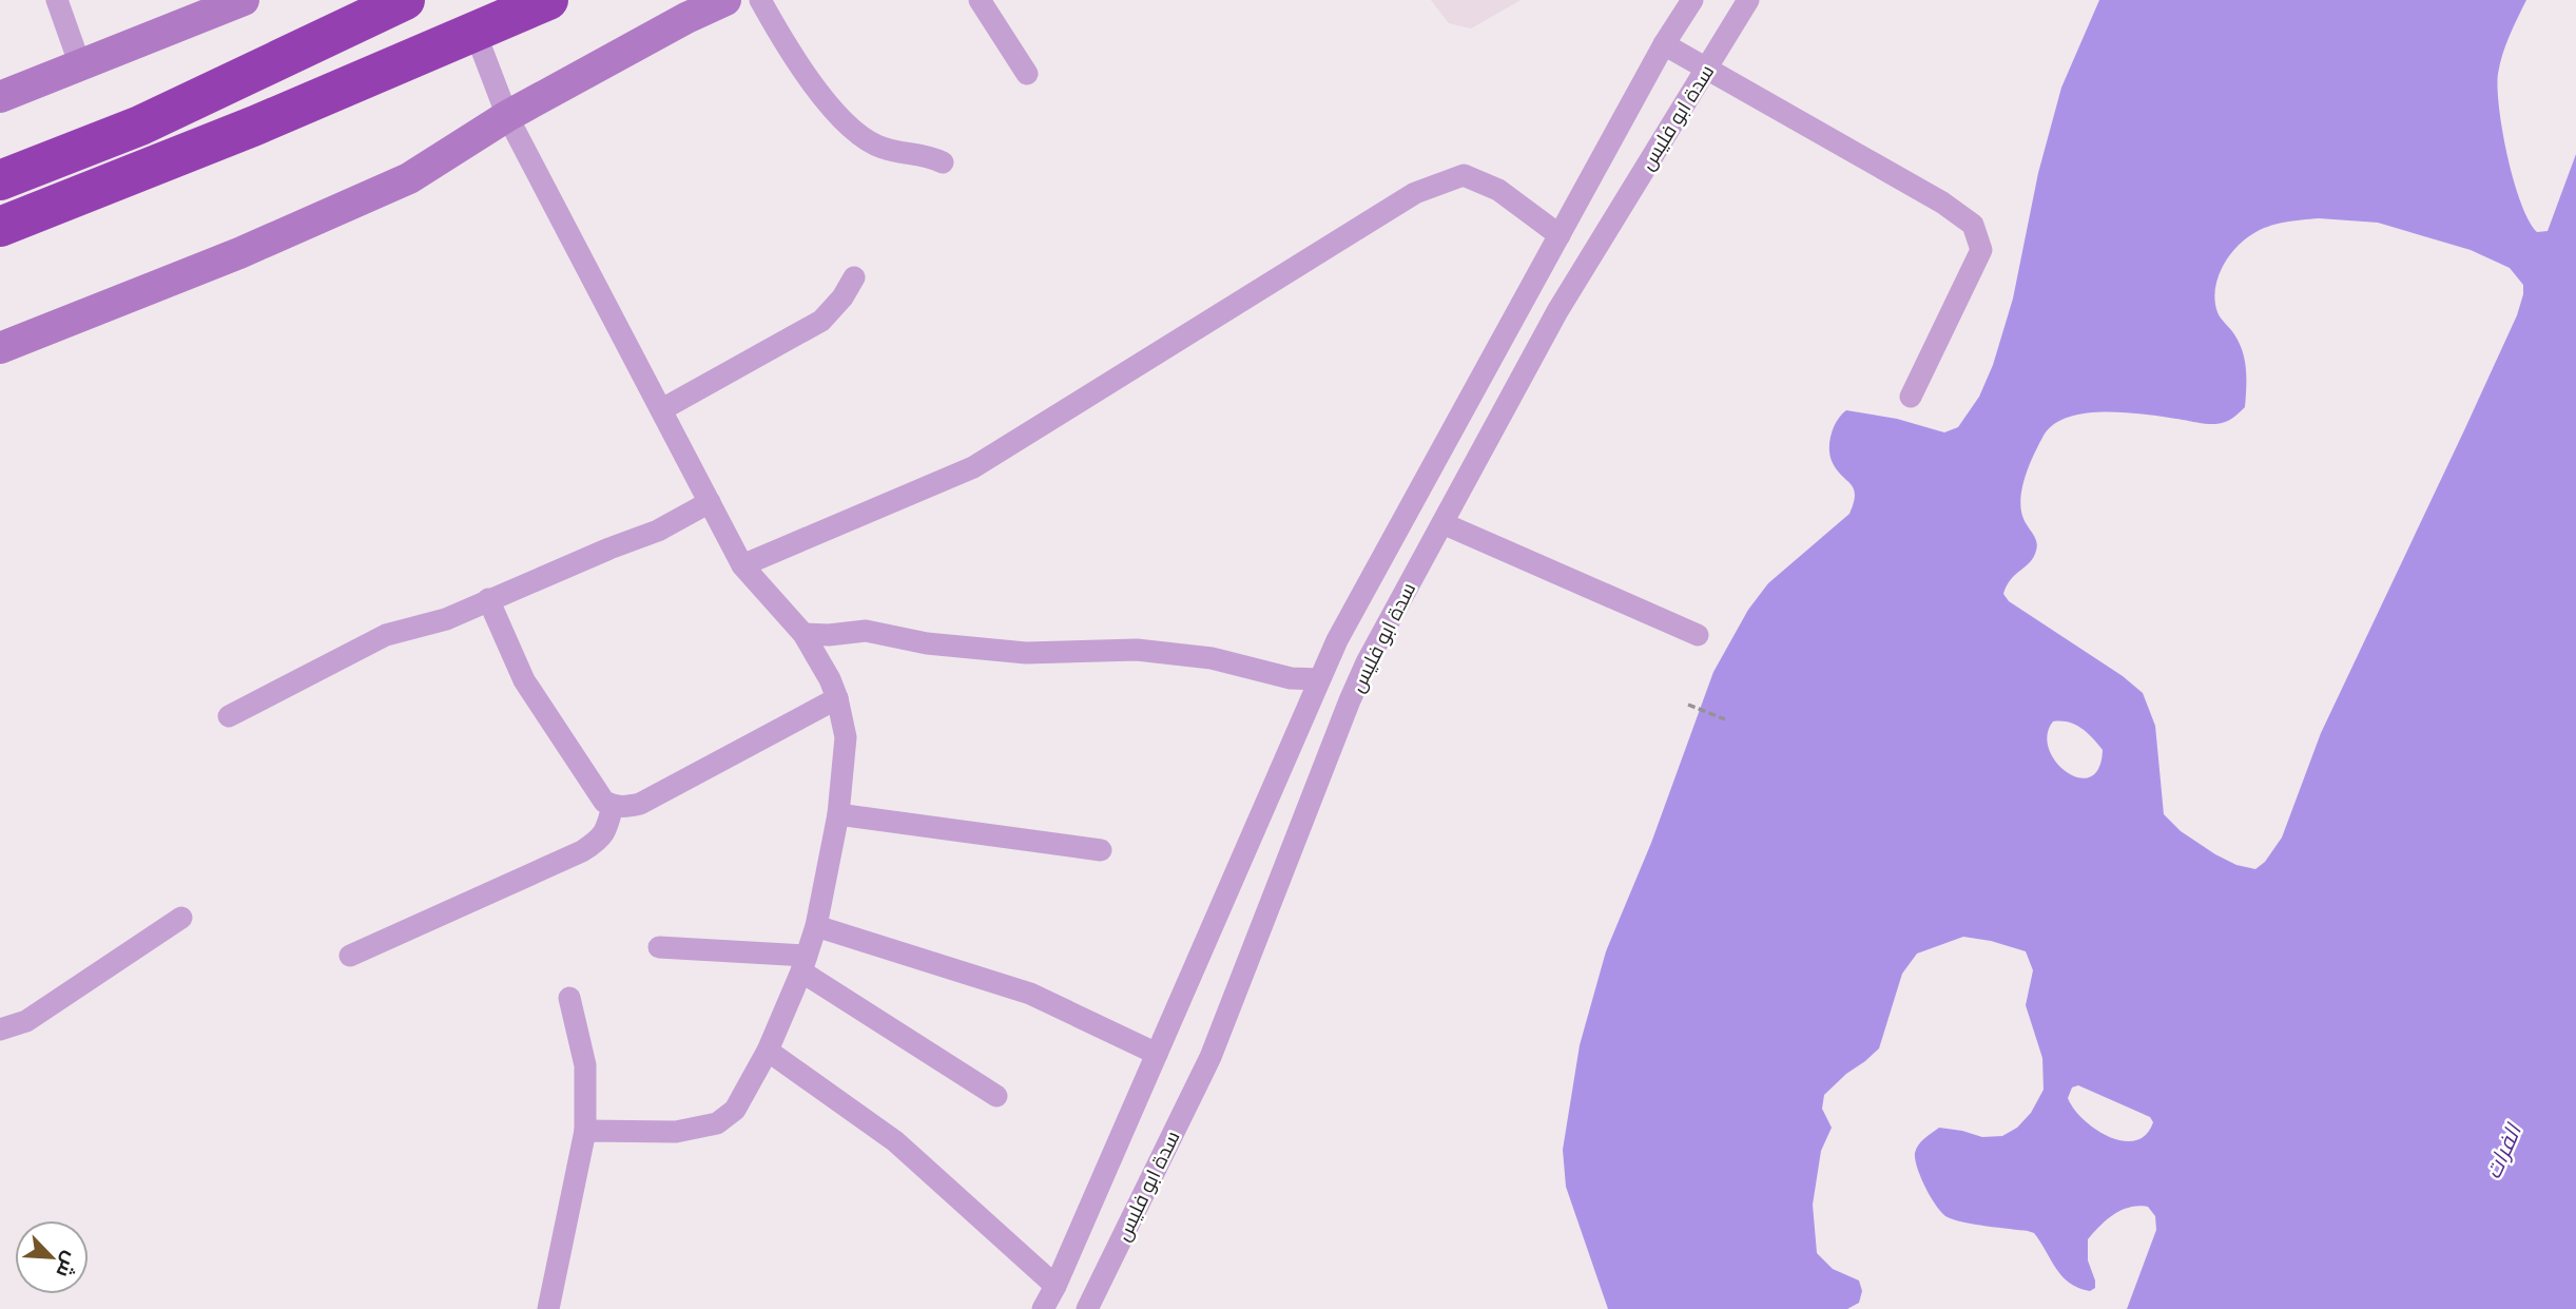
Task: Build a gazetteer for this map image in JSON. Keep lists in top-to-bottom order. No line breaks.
{"streets":{"street":["سدة ابو فليس"]},"water":["الفرات"],"north":"bottom right"}
